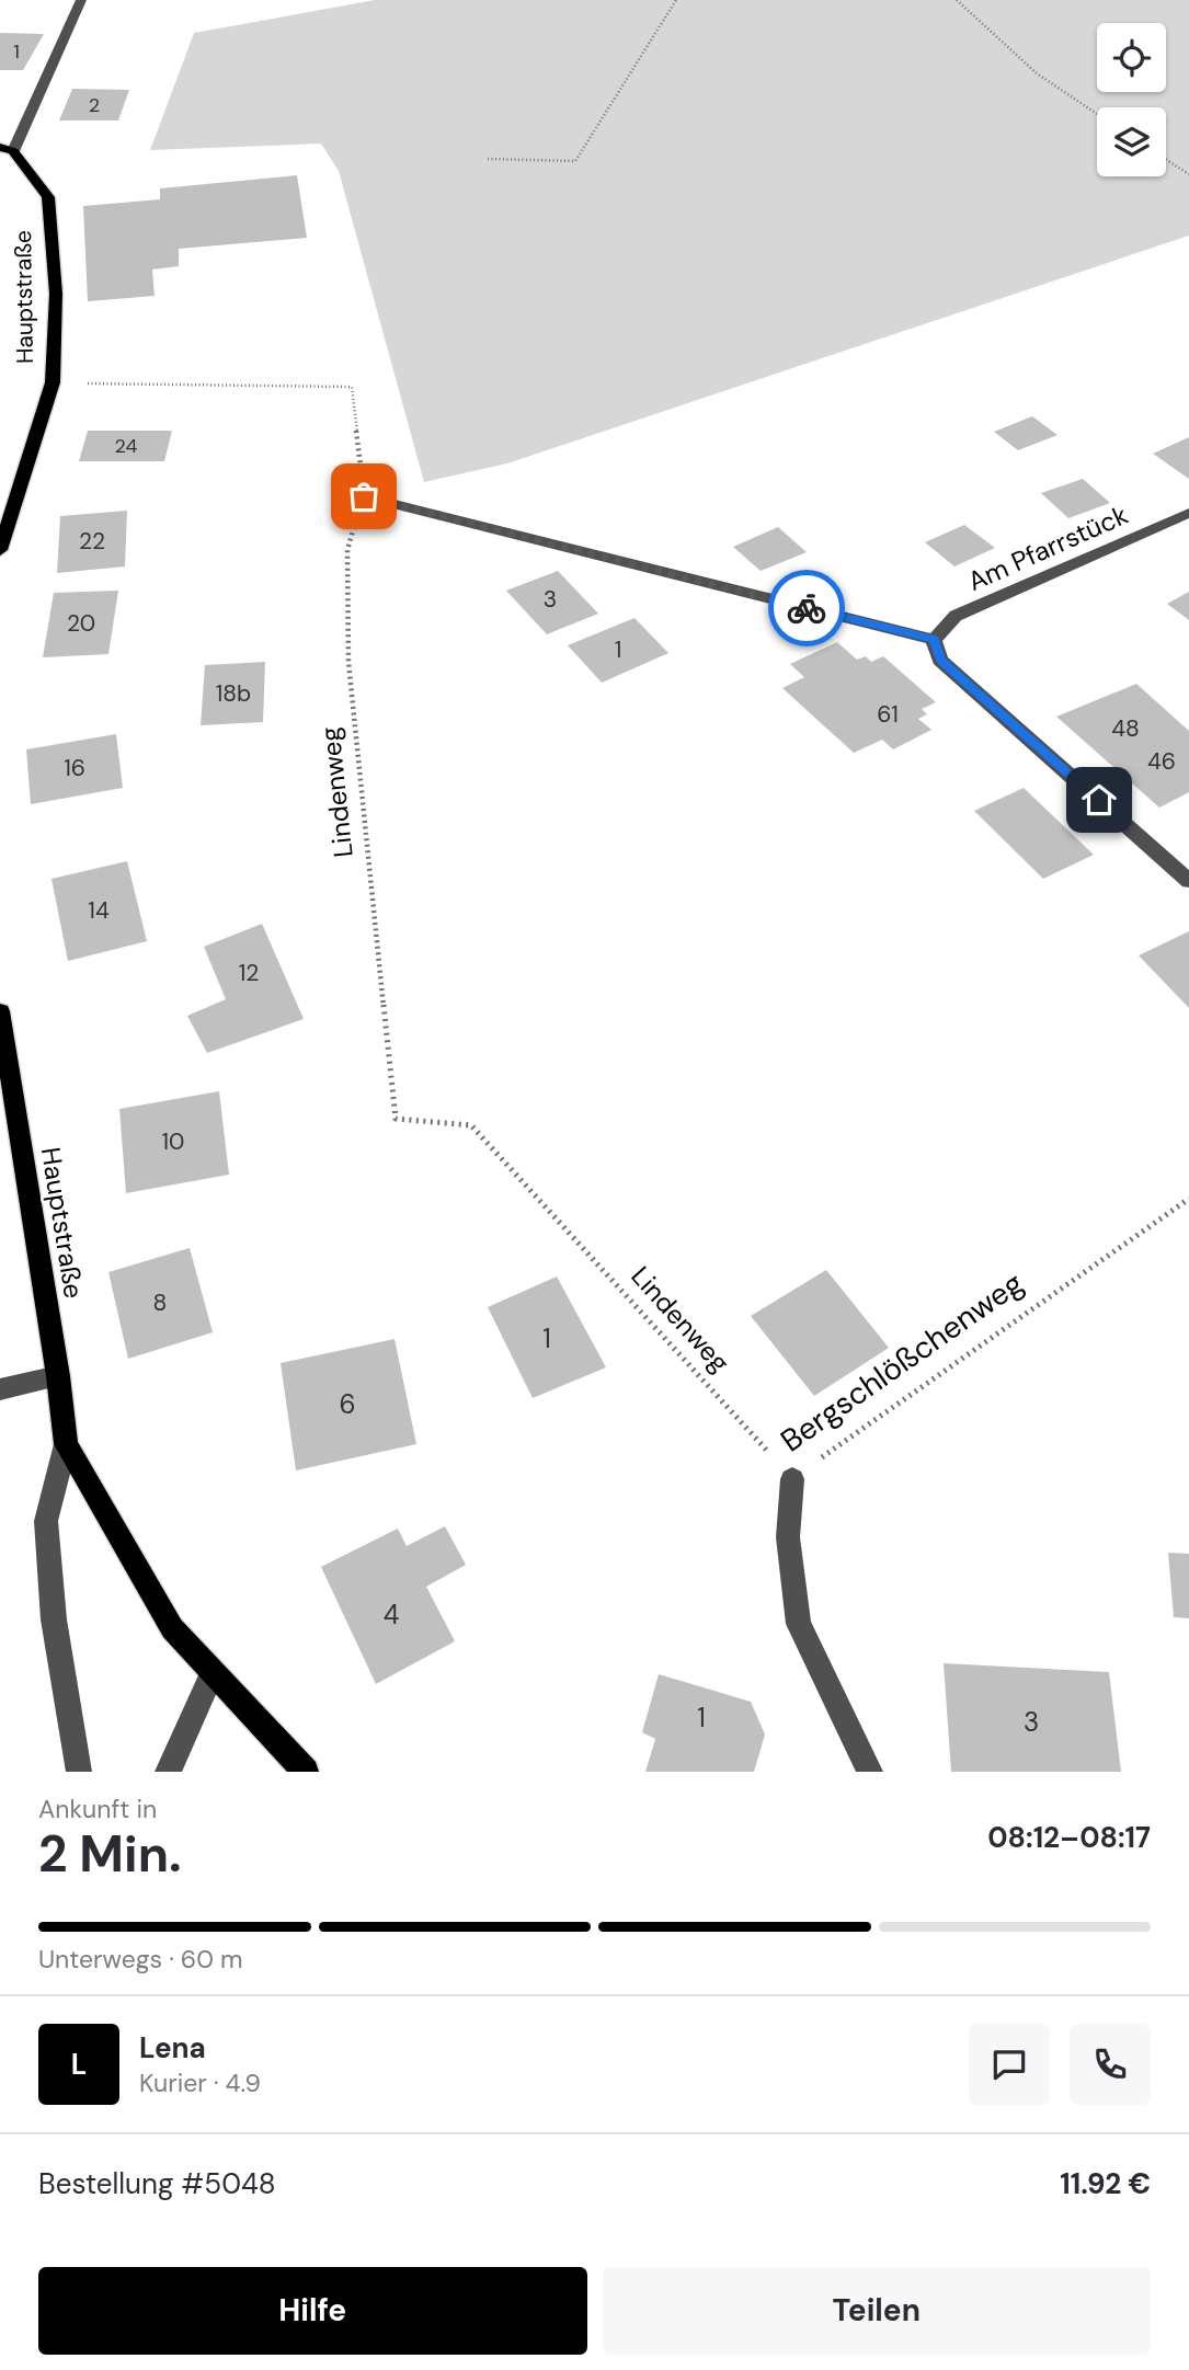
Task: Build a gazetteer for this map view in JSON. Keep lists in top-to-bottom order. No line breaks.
{"streets":{"main road":["Hauptstraße"],"street":["Am Pfarrstück","Bergschlößchenweg"],"path":["Lindenweg"]},"crossings":[["Lindenweg","Bergschlößchenweg"]],"house_numbers":["1","2","24","22","3","20","1","18b","61","48","46","16","14","12","10","8","1","6","4","1","3"],"page":{"heading":["2 Min.","Ankunft in","08:12–08:17"],"panel":["Lena","Kurier · 4.9","Bestellung #5048","11.92 €"],"bar":"Unterwegs · 60 m","round":"L","buttons":["Hilfe","Teilen"]}}
